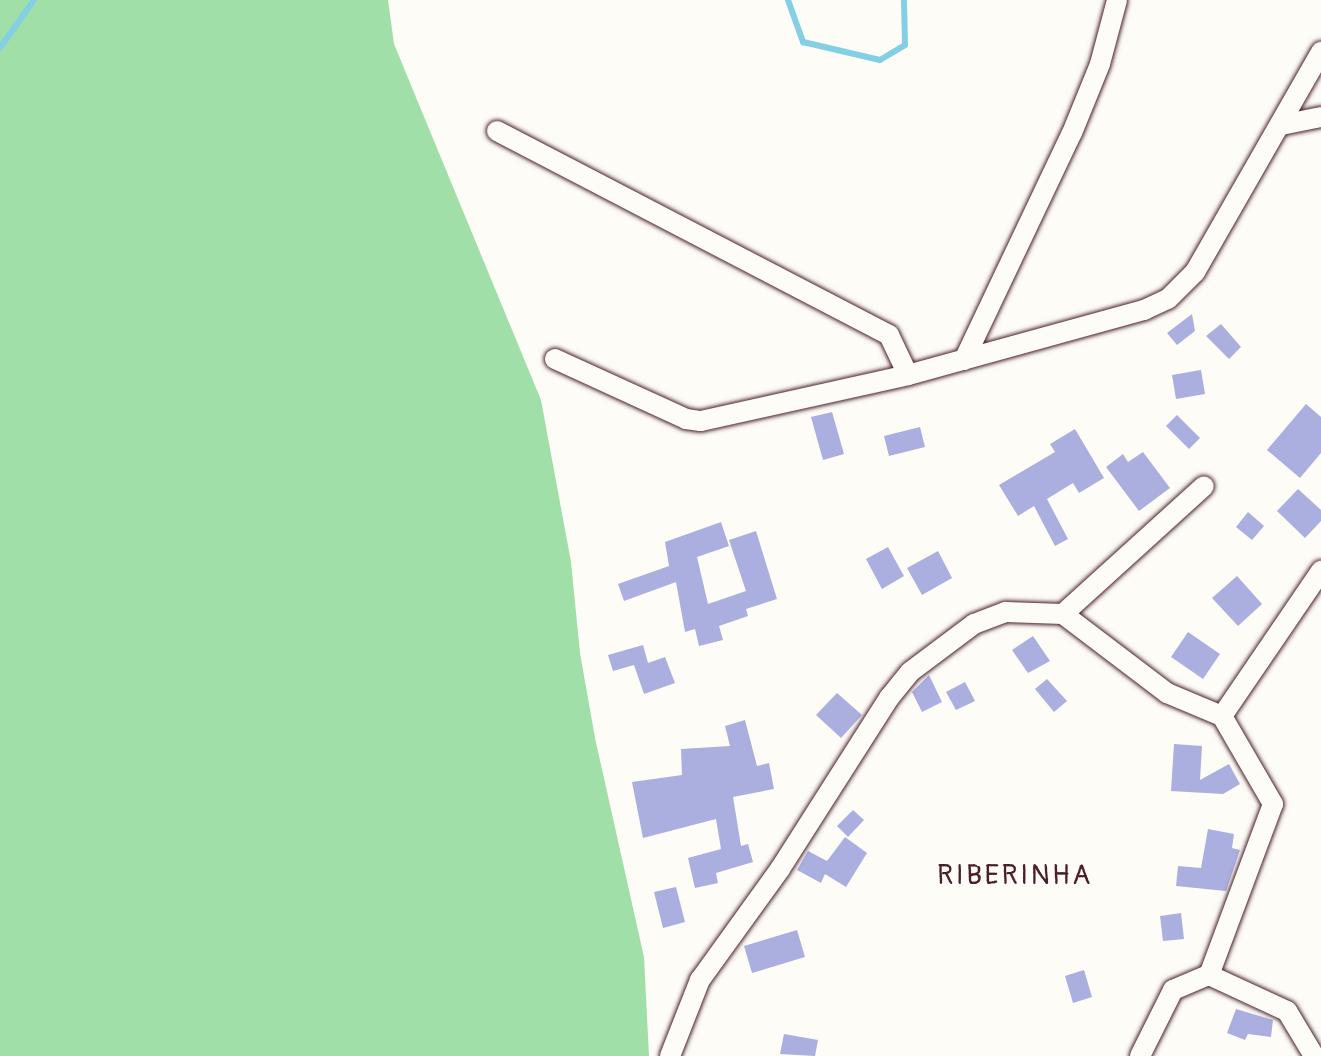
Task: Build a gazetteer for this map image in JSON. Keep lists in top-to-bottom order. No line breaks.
{"districts":["RIBERINHA"]}
